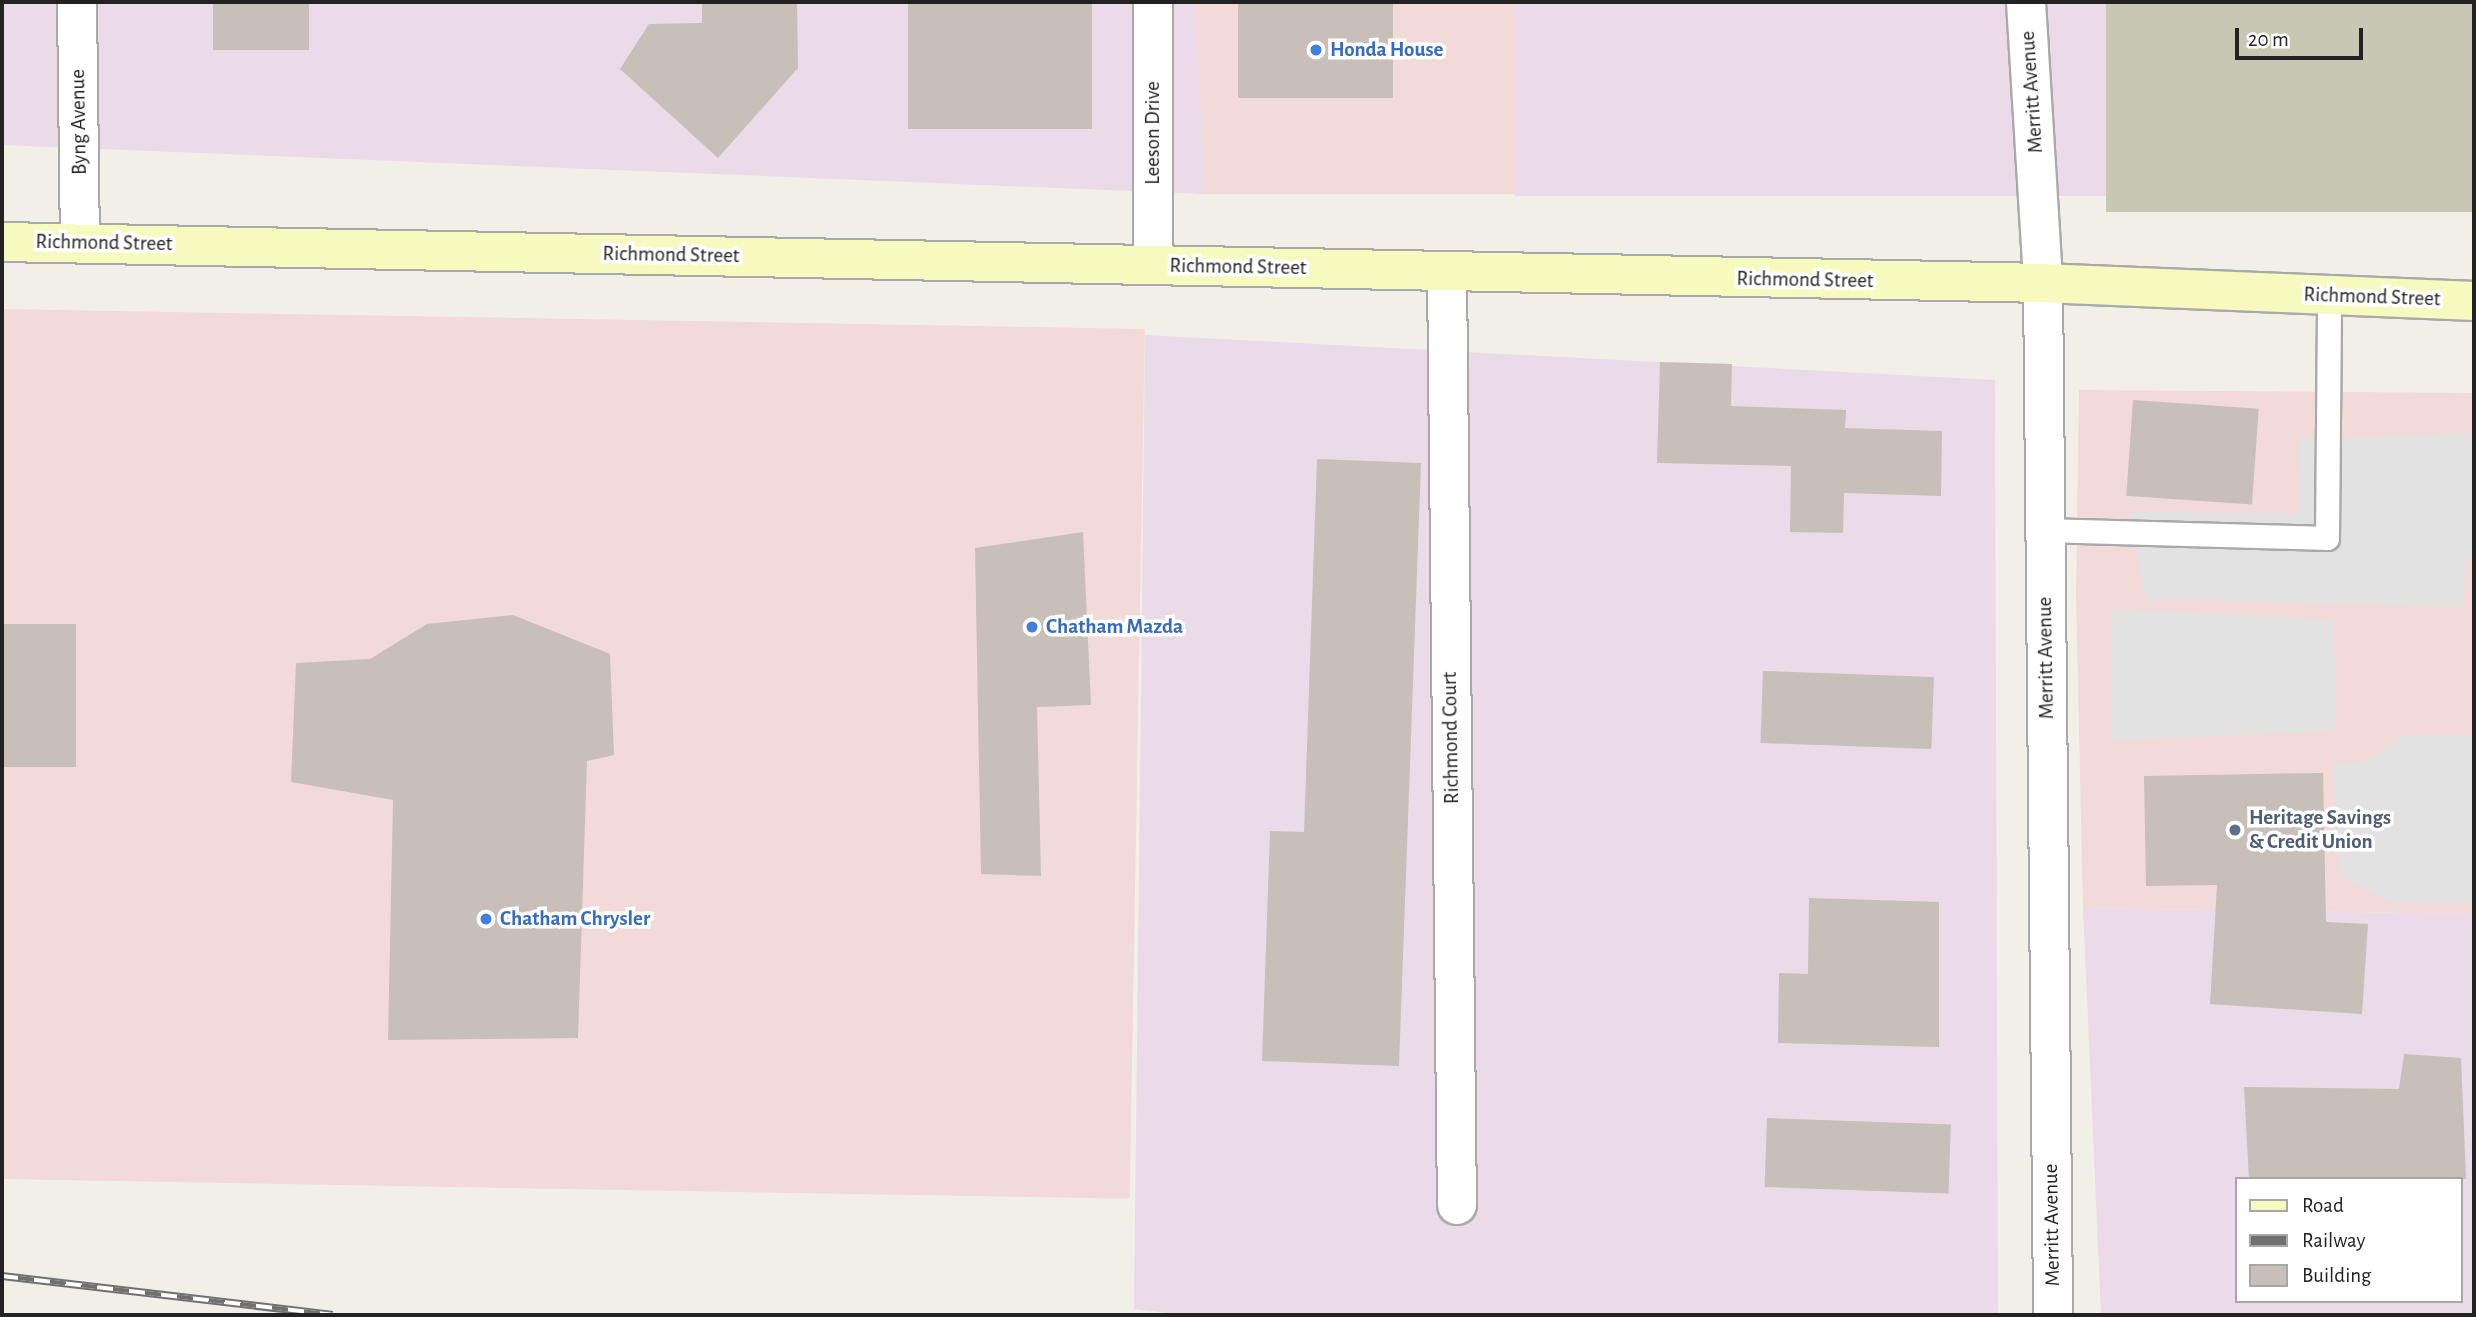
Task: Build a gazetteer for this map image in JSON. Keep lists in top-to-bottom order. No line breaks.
{"streets":{"main road":["Richmond Street"],"street":["Merritt Avenue","Byng Avenue","Leeson Drive","Richmond Court"]},"crossings":[["Merritt Avenue","Richmond Street"],["Byng Avenue","Richmond Street"],["Leeson Drive","Richmond Street"],["Richmond Street","Richmond Court"]],"places":["Honda House","Chatham Mazda","Heritage Savings & Credit Union","Chatham Chrysler"],"legend":["Road","Railway","Building"],"scale_bar":"20 m"}
